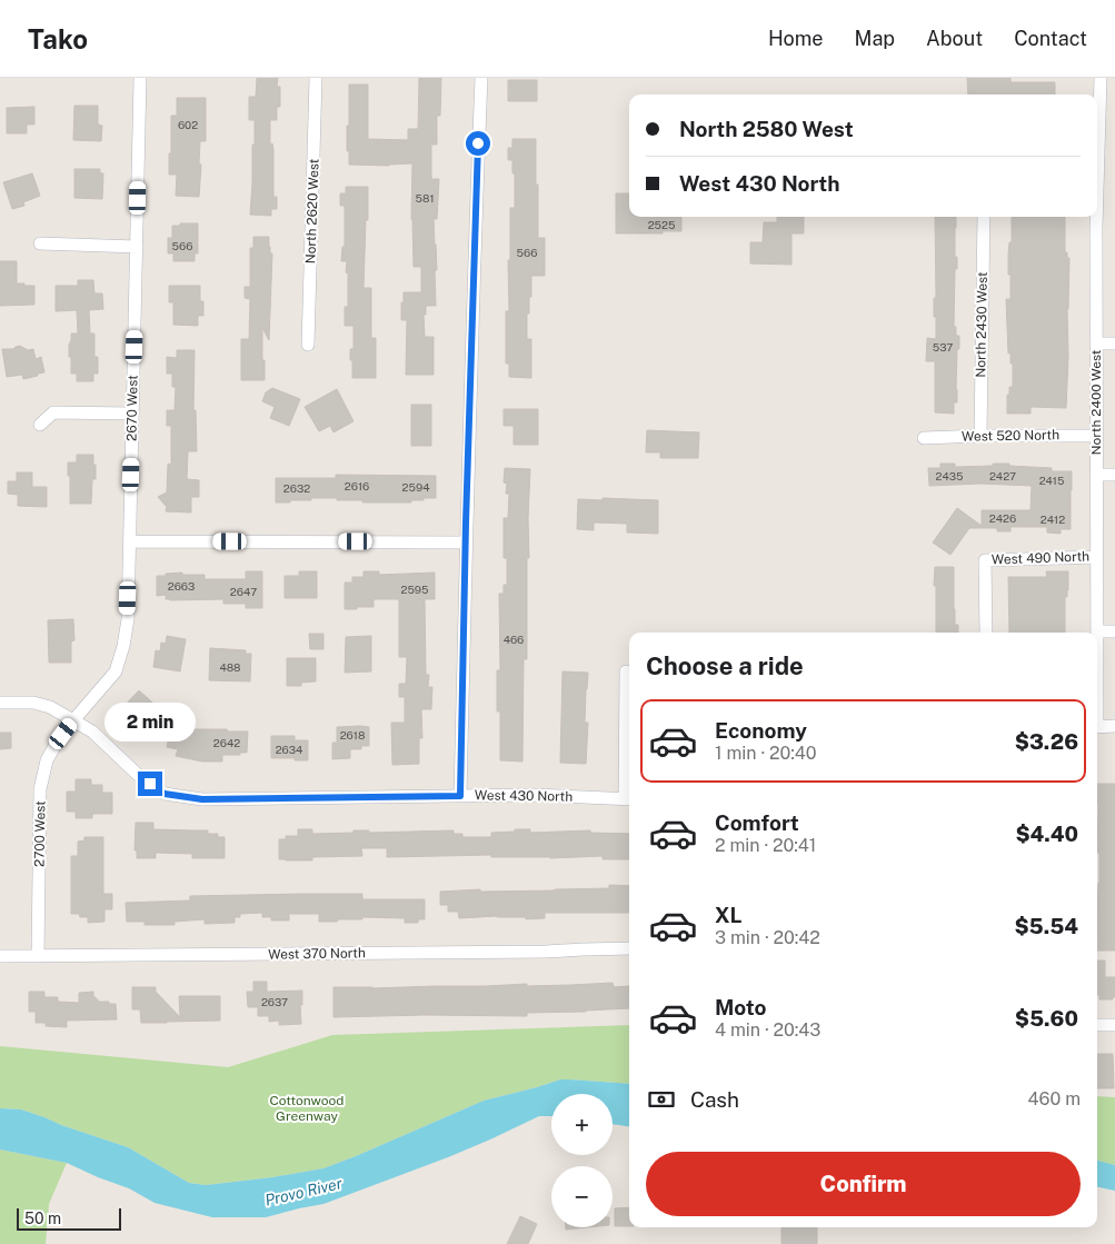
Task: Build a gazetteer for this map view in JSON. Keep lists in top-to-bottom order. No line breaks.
{"streets":{"street":["North 2620 West","North 2430 West","North 2400 West","2670 West","West 520 North","West 490 North","West 430 North","2700 West","West 370 North"]},"crossings":[["North 2430 West","West 520 North"],["North 2400 West","West 520 North"],["North 2400 West","West 490 North"],["2670 West","West 430 North"],["2670 West","2700 West"],["West 430 North","2700 West"],["2700 West","West 370 North"]],"water":["Provo River"],"parks":["Cottonwood Greenway"],"house_numbers":["602","581","2525","566","566","537","2435","2427","2415","2616","2594","2632","2426","2412","2663","2595","2647","466","488","2618","2642","2634","2637"],"scale_bar":"50 m","page":{"header":"Tako","nav":["Home","Map","About","Contact"],"banner":["North 2580 West","West 430 North"],"heading":"Choose a ride","list":[{"name":"Economy","note":"1 min · 20:40","value":"$3.26"},{"name":"Comfort","note":"2 min · 20:41","value":"$4.40"},{"name":"XL","note":"3 min · 20:42","value":"$5.54"},{"name":"Moto","note":"4 min · 20:43","value":"$5.60"}],"bubble":"2 min","pay":["Cash","460 m"],"map_buttons":["+","−"],"buttons":"Confirm","scale":"50 m"}}
